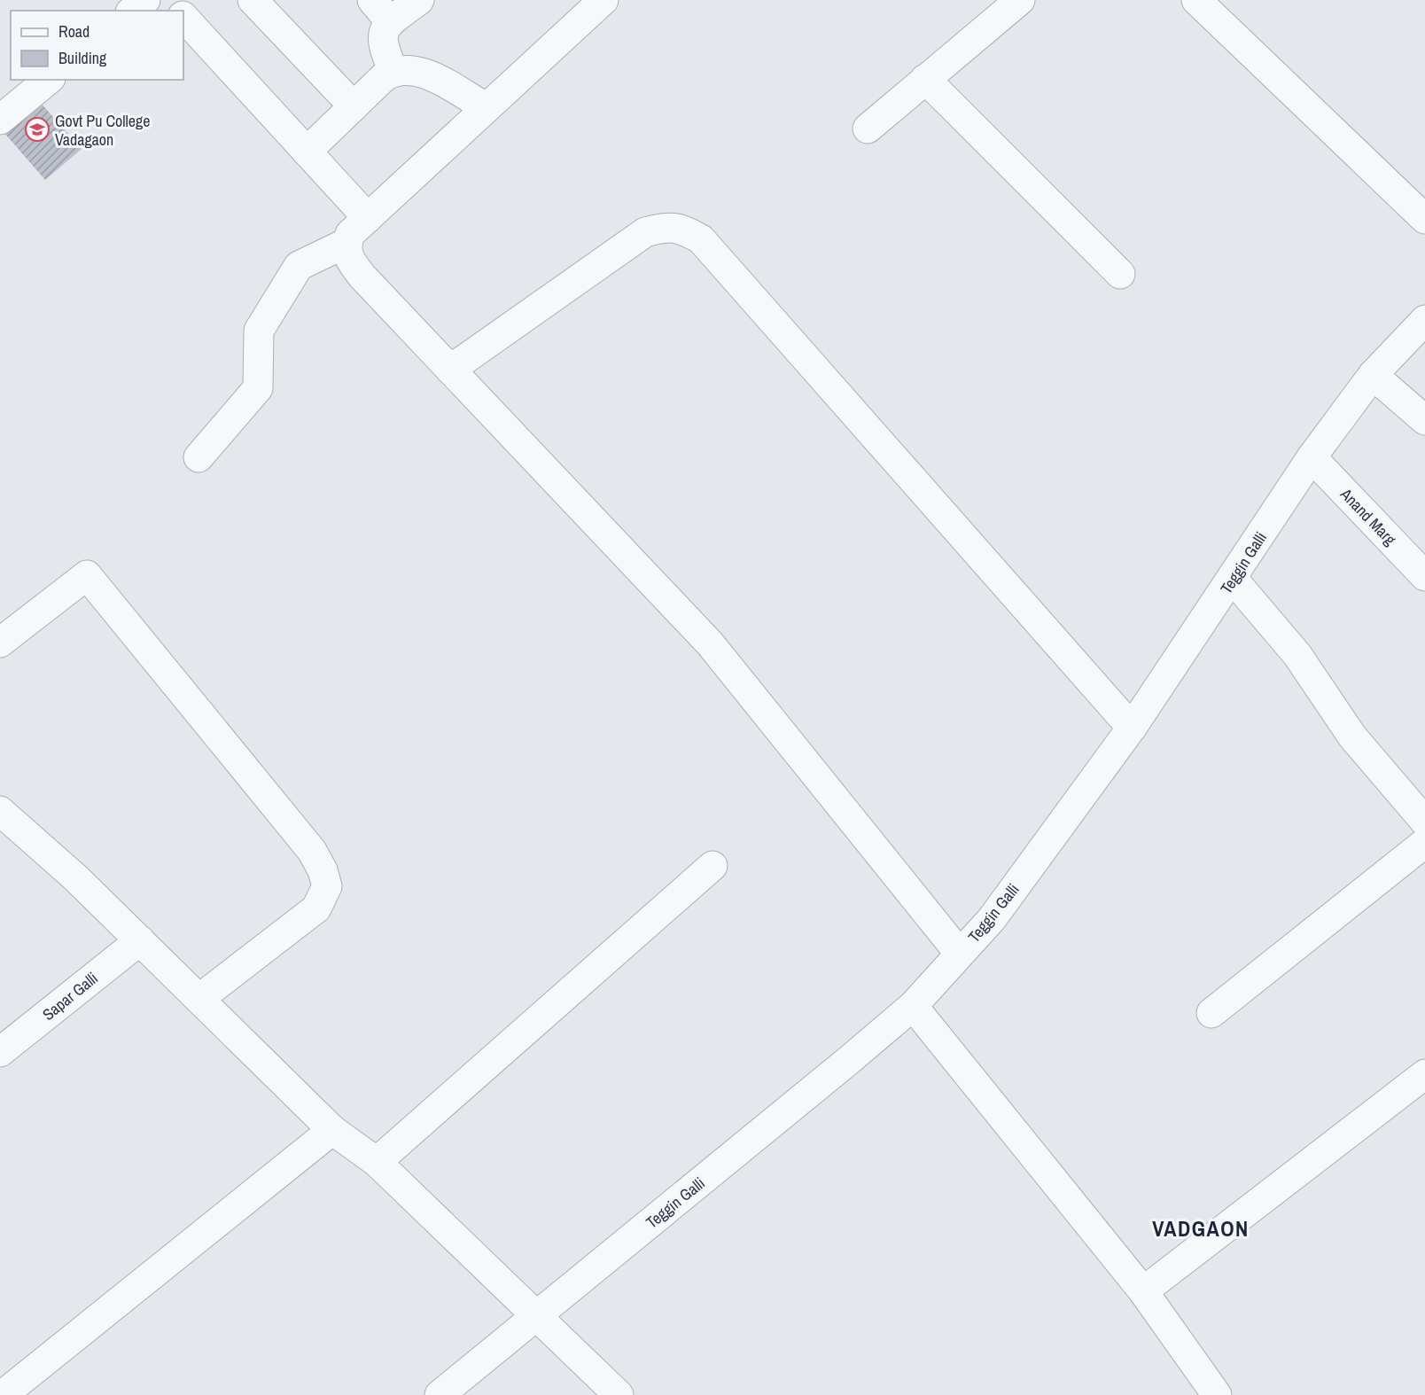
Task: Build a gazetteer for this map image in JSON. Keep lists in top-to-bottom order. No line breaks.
{"streets":{"street":["Anand Marg","Teggin Galli","Sapar Galli"]},"crossings":[["Anand Marg","Teggin Galli"]],"districts":["VADGAON"],"places":{"school or university":["Govt Pu College Vadagaon"]},"legend":["Road","Building"]}
